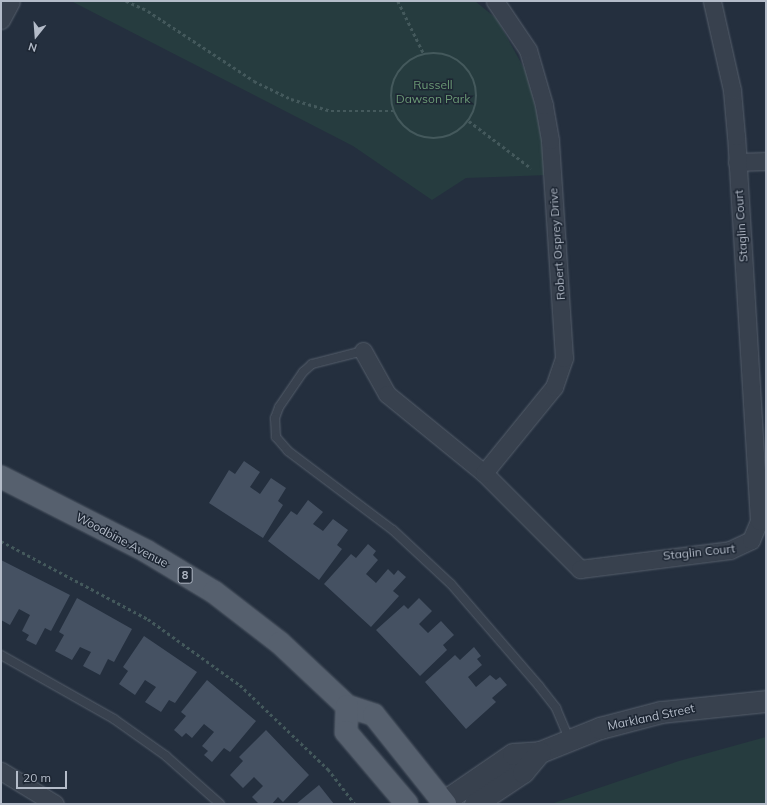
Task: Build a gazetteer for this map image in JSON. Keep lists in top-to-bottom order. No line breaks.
{"streets":{"main road":["Woodbine Avenue","8"],"street":["Staglin Court","Robert Osprey Drive","Markland Street"]},"crossings":[["Staglin Court","Robert Osprey Drive"],["Woodbine Avenue","Markland Street"]],"parks":["Russell Dawson Park"],"scale_bar":"20 m","north":"bottom"}
